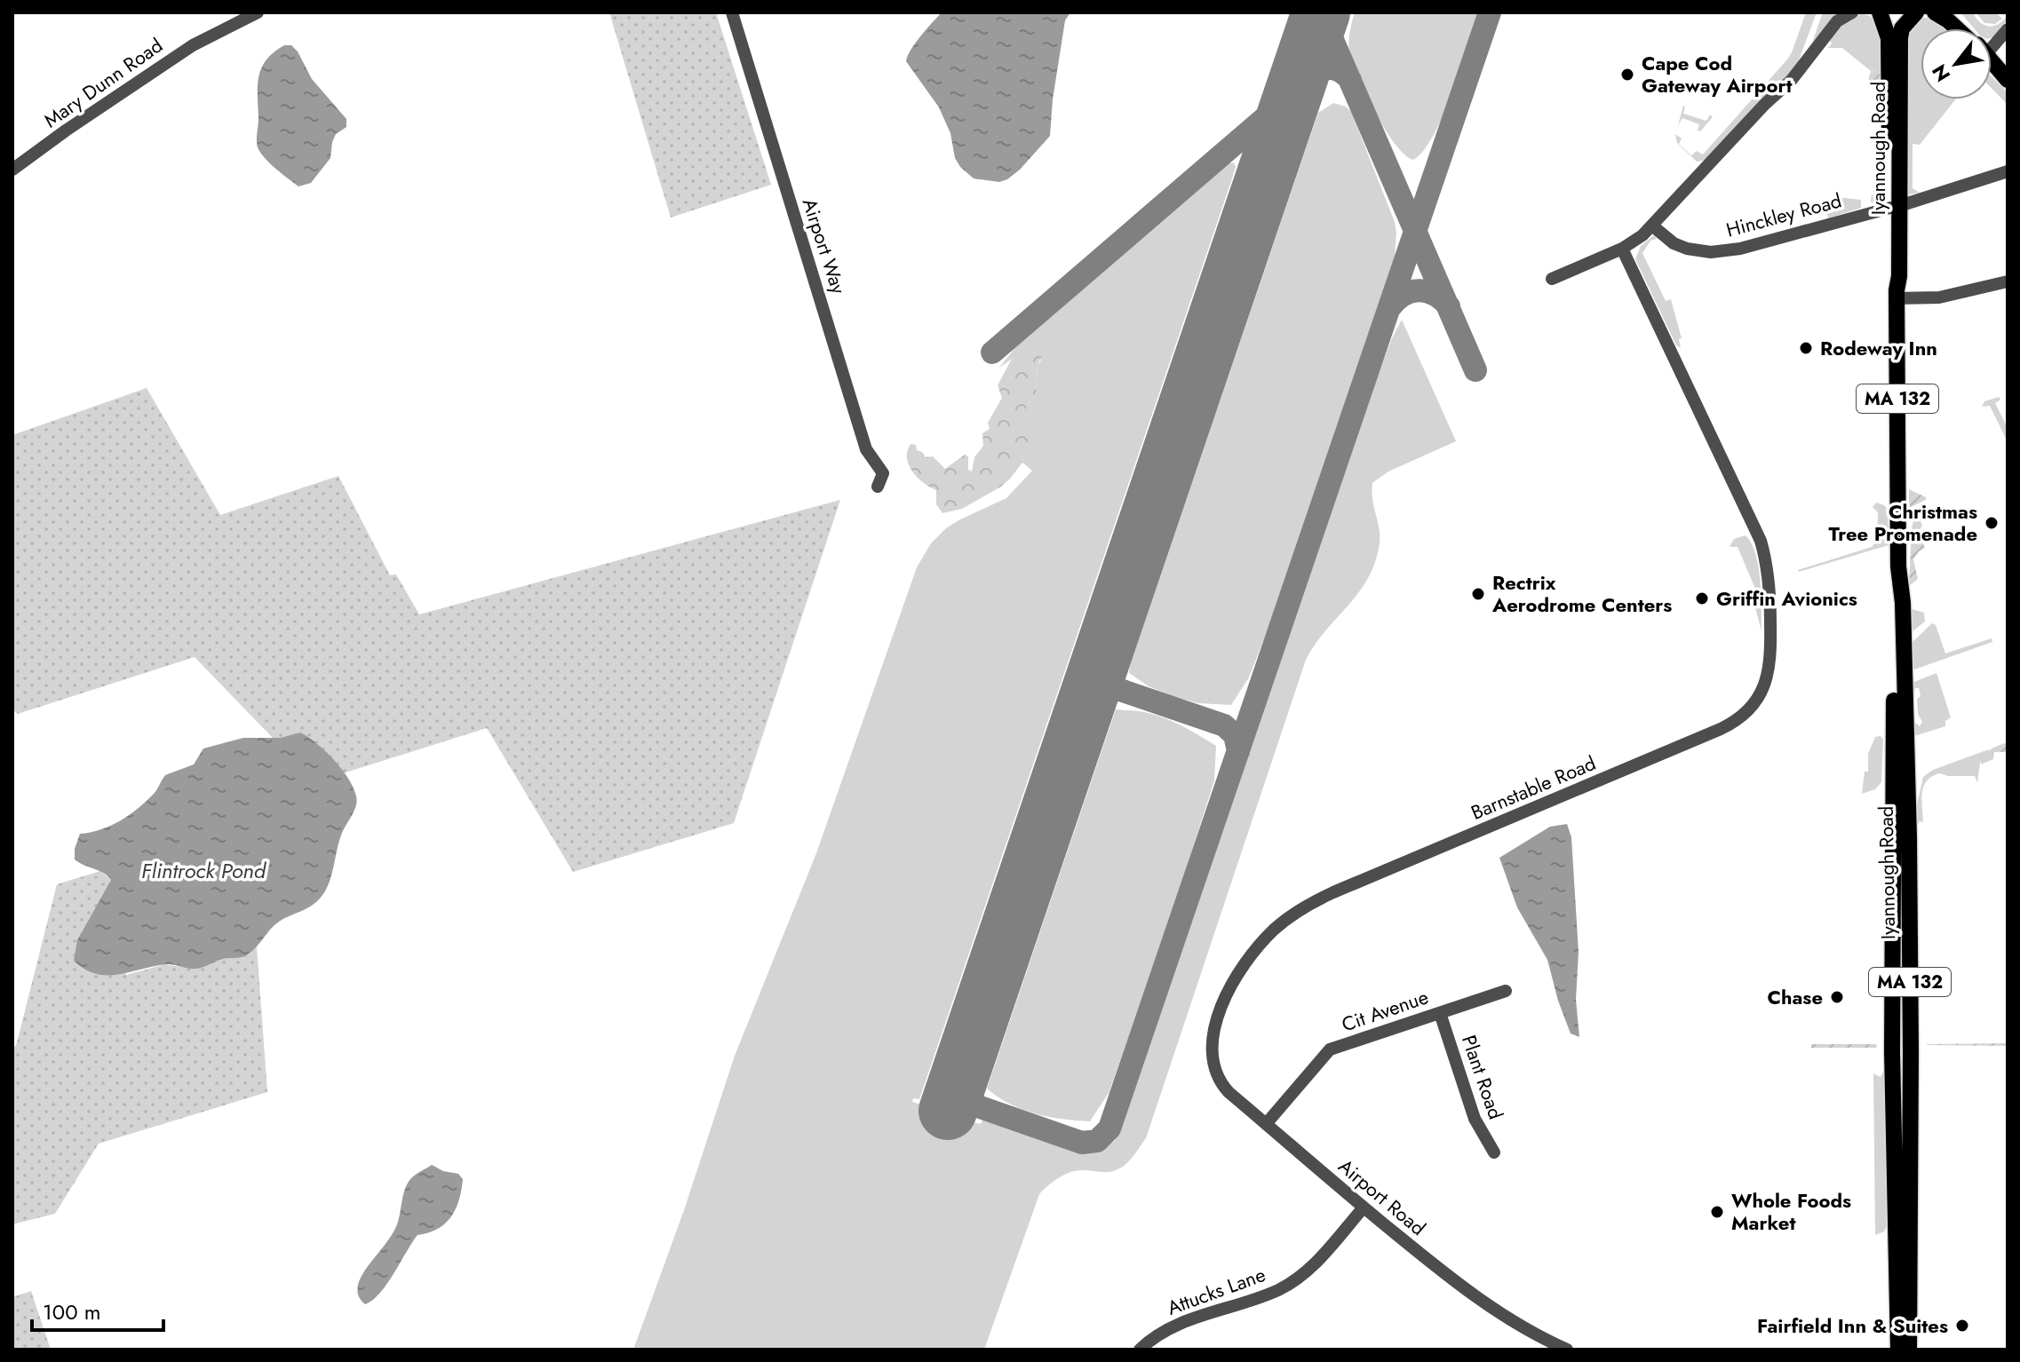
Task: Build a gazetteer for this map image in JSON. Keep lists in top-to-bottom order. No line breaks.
{"streets":{"main road":["Iyannough Road","MA 132"],"street":["Mary Dunn Road","Hinckley Road","Airport Way","Barnstable Road","Cit Avenue","Plant Road","Airport Road","Attucks Lane"]},"crossings":[["Iyannough Road","Hinckley Road"],["Barnstable Road","Airport Road"],["Cit Avenue","Plant Road"],["Cit Avenue","Airport Road"],["Airport Road","Attucks Lane"]],"water":["Flintrock Pond"],"places":["Cape Cod Gateway Airport","Rodeway Inn","Christmas Tree Promenade","Rectrix Aerodrome Centers","Griffin Avionics","Chase","Whole Foods Market","Fairfield Inn & Suites"],"scale_bar":"100 m","north":"bottom left"}
